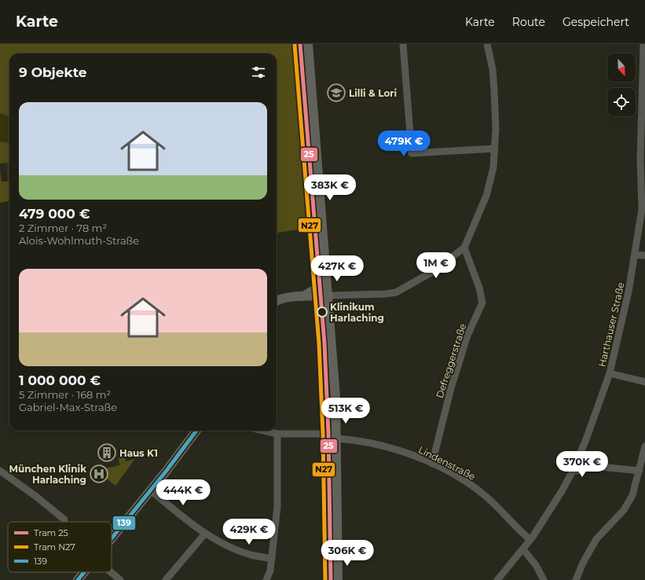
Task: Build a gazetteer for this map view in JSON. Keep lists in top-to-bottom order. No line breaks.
{"streets":{"street":["Harthauser Straße","Defreggerstraße","Lindenstraße"]},"crossings":[["Harthauser Straße","Lindenstraße"],["Defreggerstraße","Lindenstraße"]],"places":{"school or university":["Lilli & Lori"],"other":["Klinikum Harlaching"],"building":["Haus K1"],"hospital":["München Klinik Harlaching"]},"lines":["tram line 25","tram line N27","transit line 139"],"legend":["Tram 25","Tram N27","139"],"north":"bottom","page":{"header":"Karte","nav":["Karte","Route","Gespeichert"],"heading":"9 Objekte","list":[{"name":"479 000 €","note":"2 Zimmer · 78 m² · Alois-Wohlmuth-Straße"},{"name":"1 000 000 €","note":"5 Zimmer · 168 m² · Gabriel-Max-Straße"}],"price":["479K €","383K €","1M €","427K €","513K €","370K €","444K €","429K €","306K €"]}}
